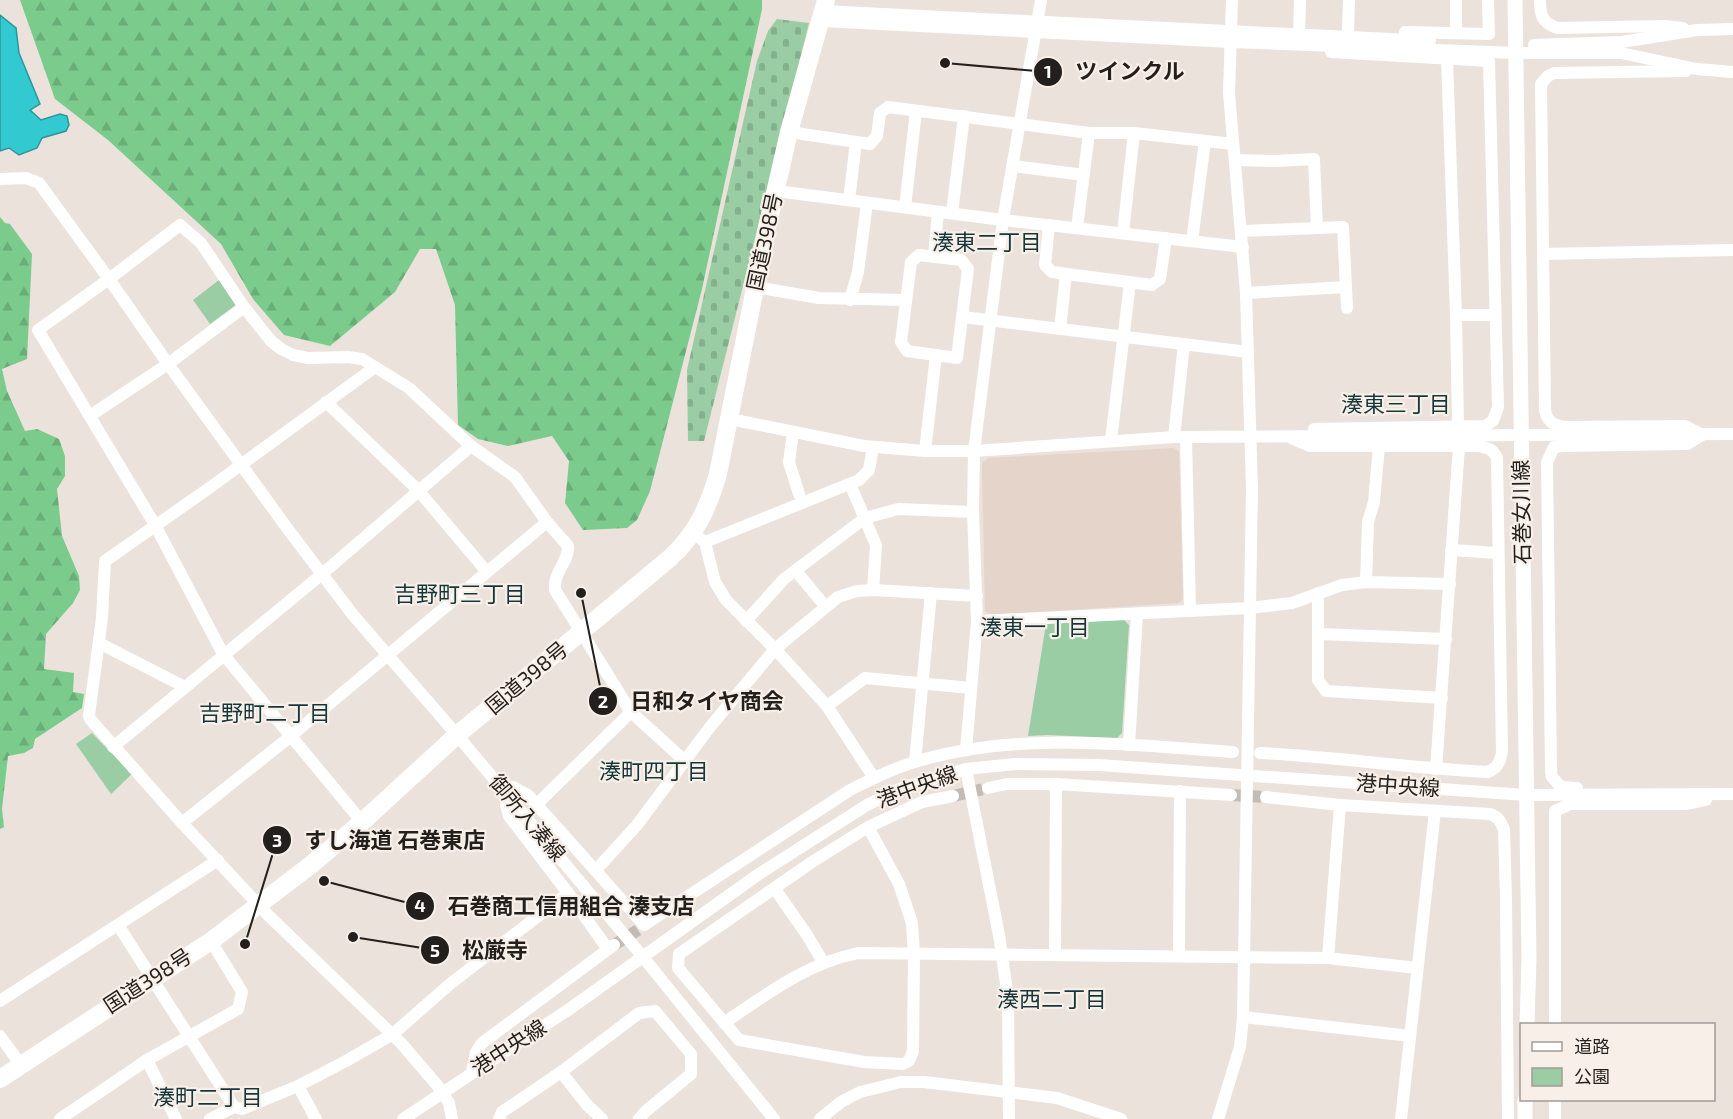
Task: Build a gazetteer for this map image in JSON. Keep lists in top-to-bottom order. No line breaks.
{"streets":{"highway":["国道398号"],"main road":["石巻女川線"],"street":["港中央線","御所入湊線"]},"crossings":[["国道398号","御所入湊線"],["石巻女川線","港中央線"],["港中央線","御所入湊線"]],"districts":["湊東二丁目","湊東三丁目","吉野町三丁目","湊東一丁目","吉野町二丁目","湊町四丁目","湊西二丁目","湊町二丁目"],"places":["ツインクル","日和タイヤ商会","石巻商工信用組合 湊支店","松厳寺","すし海道 石巻東店"],"legend":["道路","公園"]}
